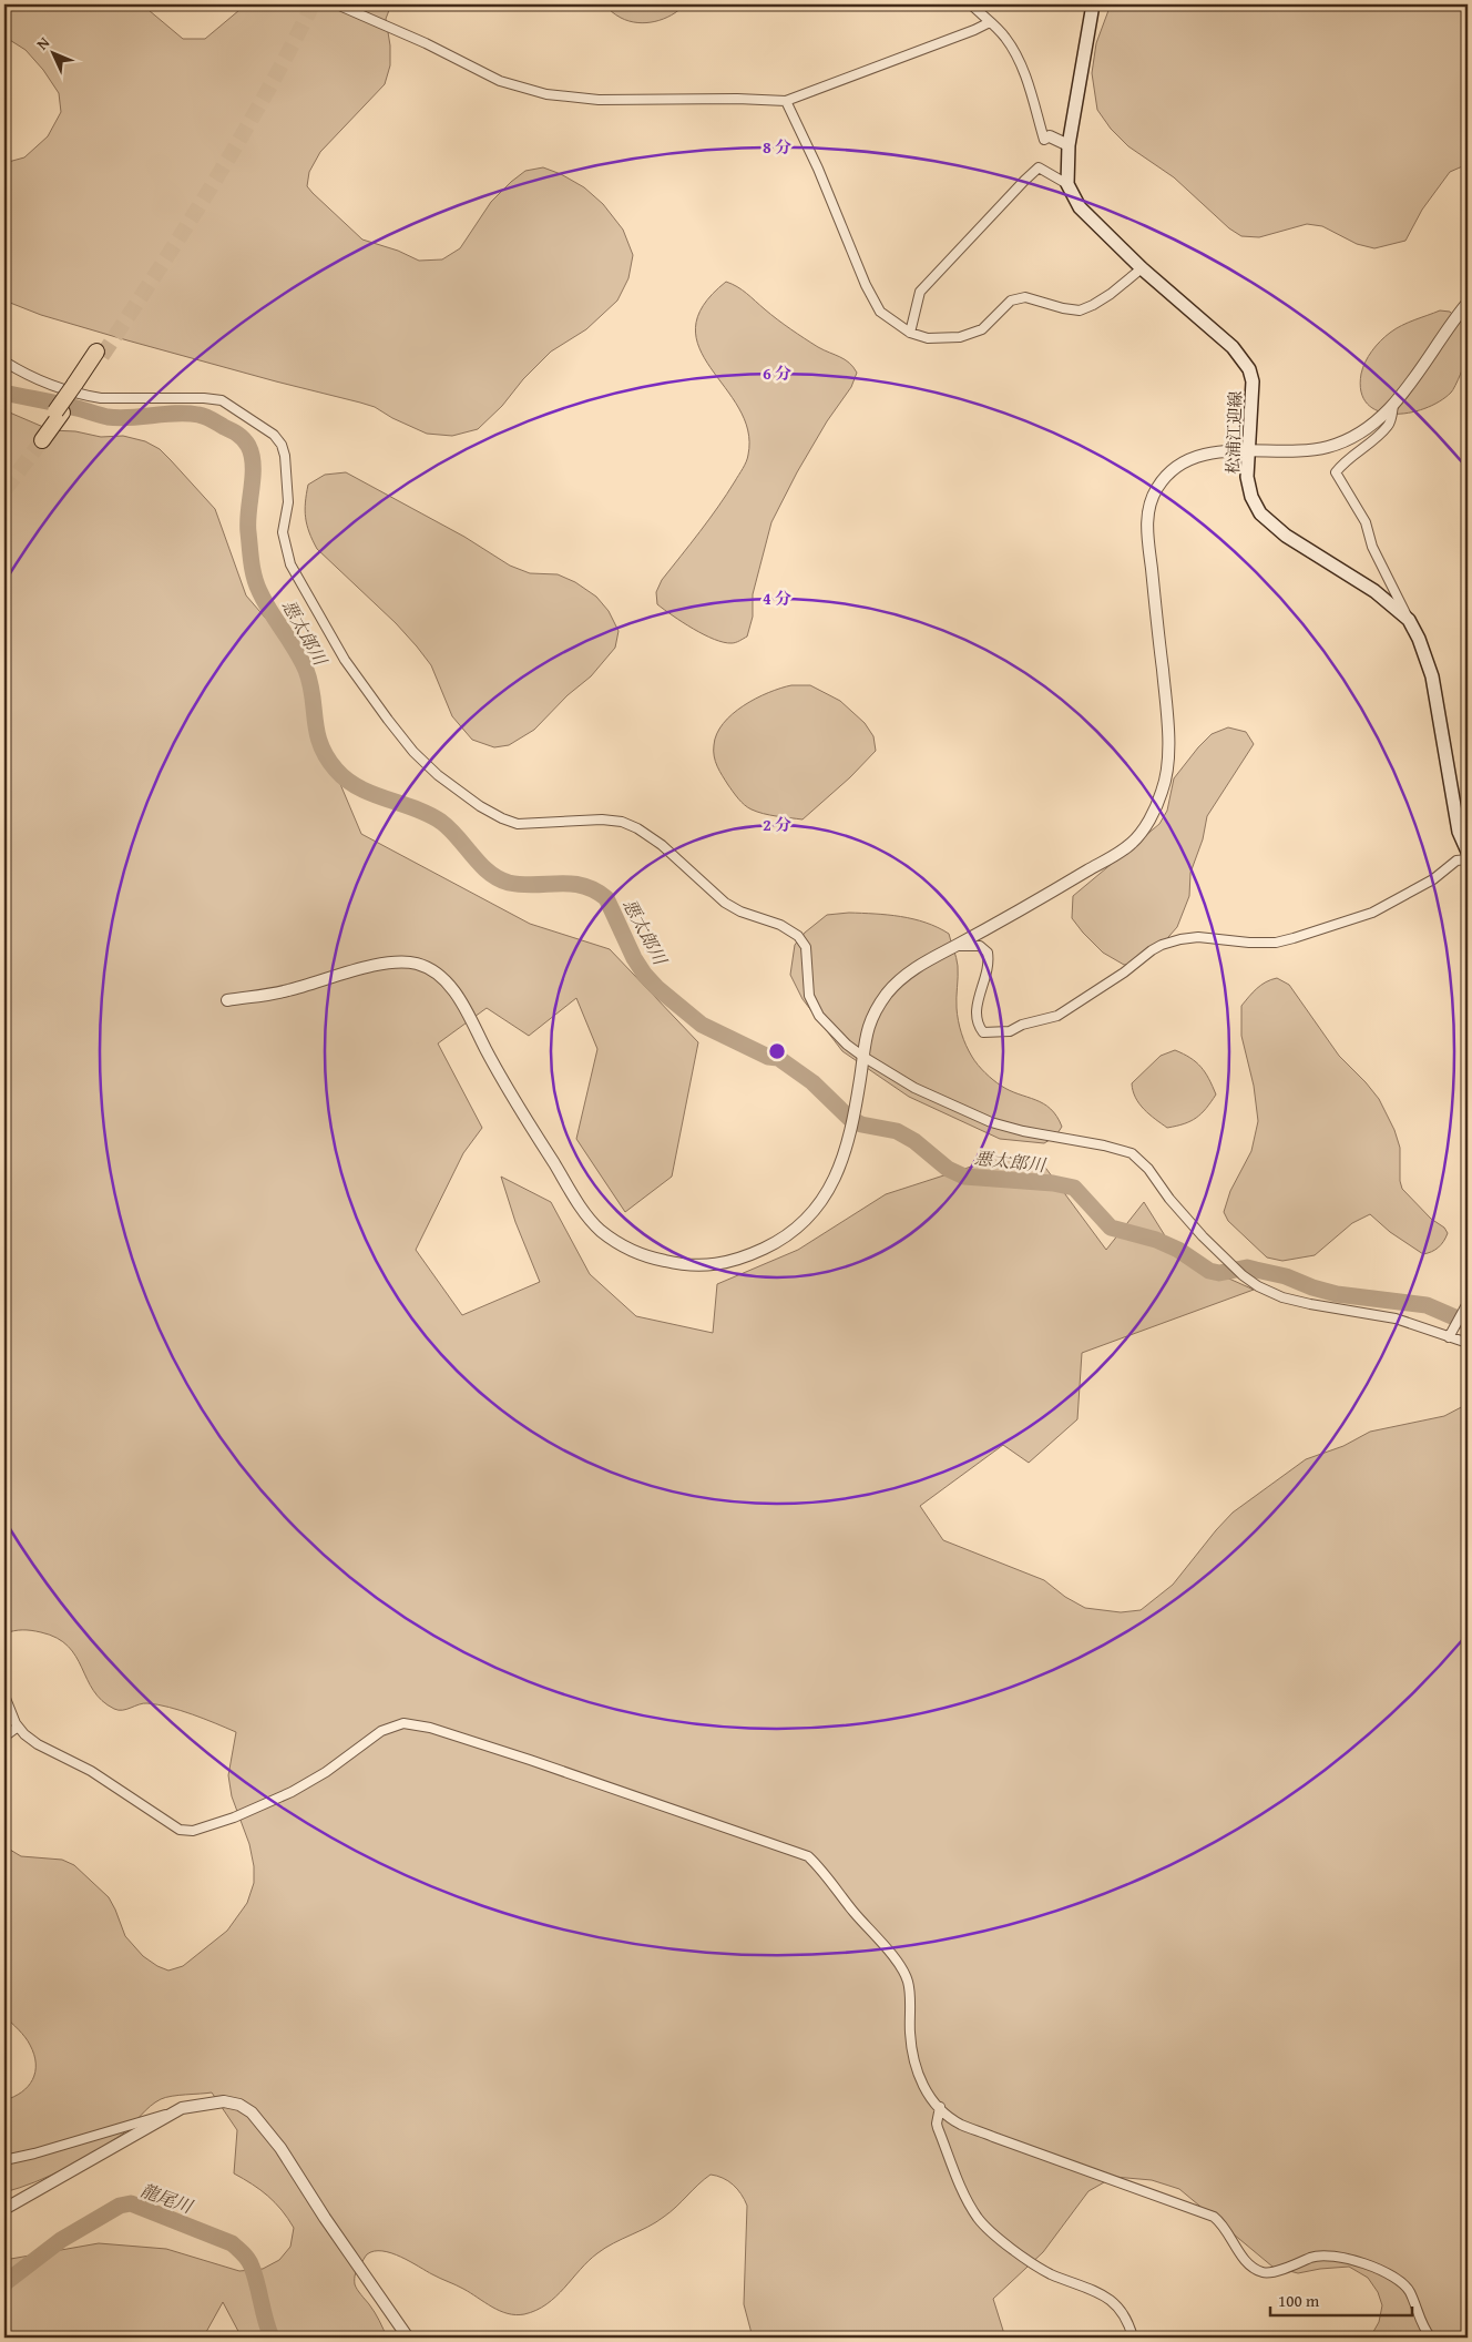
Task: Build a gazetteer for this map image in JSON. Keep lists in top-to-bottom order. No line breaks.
{"streets":{"main road":["松浦江迎線"]},"water":["悪太郎川","龍尾川"],"scale_bar":"100 m","north":"top left","rings":["8 分","6 分","4 分","2 分"]}
